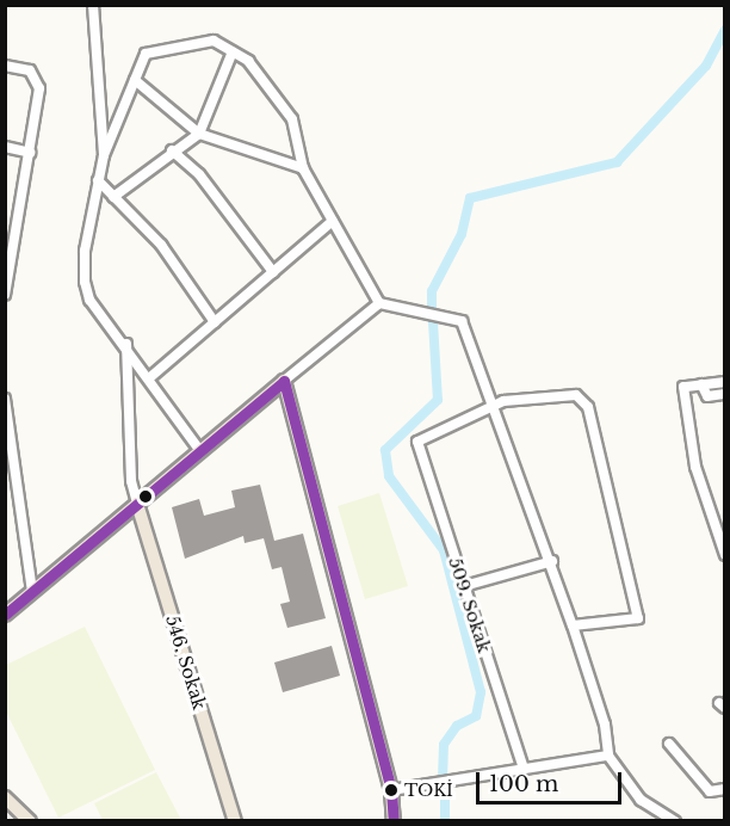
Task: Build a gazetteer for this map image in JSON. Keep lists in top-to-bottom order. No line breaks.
{"streets":{"main road":["546. Sokak"],"street":["509. Sokak"]},"places":["TOKİ"],"scale_bar":"100 m"}
